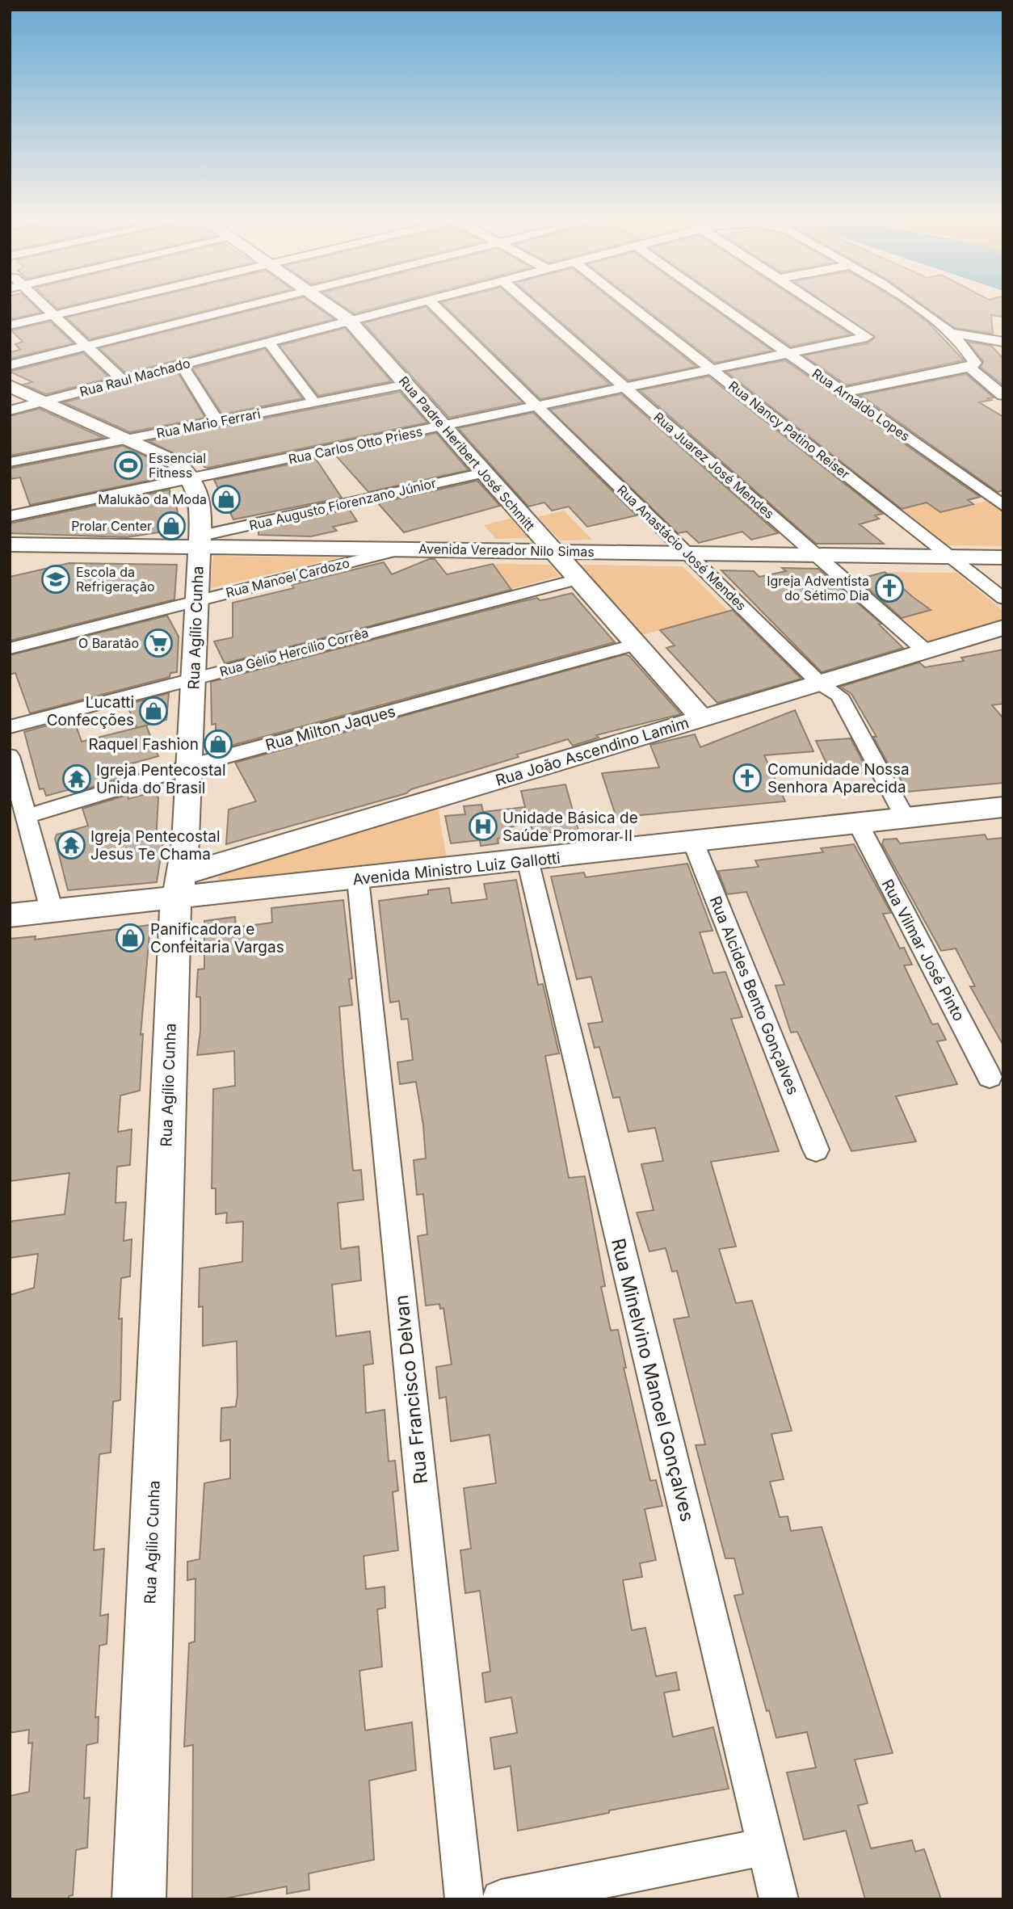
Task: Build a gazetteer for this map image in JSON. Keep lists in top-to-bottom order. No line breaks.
{"streets":{"street":["Rua Raul Machado","Rua Arnaldo Lopes","Rua Mario Ferrari","Rua Nancy Patino Reiser","Rua Carlos Otto Priess","Rua Padre Heribert José Schmitt","Rua Juarez José Mendes","Rua Augusto Fiorenzano Júnior","Rua Anastácio José Mendes","Avenida Vereador Nilo Simas","Rua Manoel Cardozo","Rua Agílio Cunha","Rua Gélio Hercílio Corrêa","Rua Milton Jaques","Rua João Ascendino Lamim","Avenida Ministro Luiz Gallotti","Rua Vilmar José Pinto","Rua Alcides Bento Gonçalves","Rua Minelvino Manoel Gonçalves","Rua Francisco Delvan"]},"crossings":[["Rua Raul Machado","Rua Padre Heribert José Schmitt"],["Rua Raul Machado","Rua Agílio Cunha"],["Rua Arnaldo Lopes","Rua Carlos Otto Priess"],["Rua Mario Ferrari","Rua Padre Heribert José Schmitt"],["Rua Mario Ferrari","Rua Agílio Cunha"],["Rua Nancy Patino Reiser","Rua Carlos Otto Priess"],["Rua Nancy Patino Reiser","Avenida Vereador Nilo Simas"],["Rua Carlos Otto Priess","Rua Padre Heribert José Schmitt"],["Rua Carlos Otto Priess","Rua Juarez José Mendes"],["Rua Carlos Otto Priess","Rua Anastácio José Mendes"],["Rua Carlos Otto Priess","Rua Agílio Cunha"],["Rua Padre Heribert José Schmitt","Rua Augusto Fiorenzano Júnior"],["Rua Padre Heribert José Schmitt","Avenida Vereador Nilo Simas"],["Rua Padre Heribert José Schmitt","Rua Gélio Hercílio Corrêa"],["Rua Padre Heribert José Schmitt","Rua Milton Jaques"],["Rua Padre Heribert José Schmitt","Rua João Ascendino Lamim"],["Rua Juarez José Mendes","Avenida Vereador Nilo Simas"],["Rua Juarez José Mendes","Rua João Ascendino Lamim"],["Rua Augusto Fiorenzano Júnior","Avenida Vereador Nilo Simas"],["Rua Augusto Fiorenzano Júnior","Rua Agílio Cunha"],["Rua Anastácio José Mendes","Avenida Vereador Nilo Simas"],["Rua Anastácio José Mendes","Rua João Ascendino Lamim"],["Rua Anastácio José Mendes","Avenida Ministro Luiz Gallotti"],["Avenida Vereador Nilo Simas","Rua Manoel Cardozo"],["Avenida Vereador Nilo Simas","Rua Agílio Cunha"],["Rua Manoel Cardozo","Rua Agílio Cunha"],["Rua Agílio Cunha","Rua Gélio Hercílio Corrêa"],["Rua Agílio Cunha","Rua Milton Jaques"],["Rua Agílio Cunha","Rua João Ascendino Lamim"],["Rua Agílio Cunha","Avenida Ministro Luiz Gallotti"],["Rua João Ascendino Lamim","Avenida Ministro Luiz Gallotti"],["Avenida Ministro Luiz Gallotti","Rua Vilmar José Pinto"],["Avenida Ministro Luiz Gallotti","Rua Alcides Bento Gonçalves"],["Avenida Ministro Luiz Gallotti","Rua Minelvino Manoel Gonçalves"],["Avenida Ministro Luiz Gallotti","Rua Francisco Delvan"]],"places":{"sports":["Essencial Fitness"],"shop":["Malukão da Moda","Prolar Center","Lucatti Confecções","Raquel Fashion","Panificadora e Confeitaria Vargas"],"school or university":["Escola da Refrigeração"],"church":["Igreja Adventista do Sétimo Dia","Comunidade Nossa Senhora Aparecida"],"supermarket":["O Baratão"],"temple":["Igreja Pentecostal Unida do Brasil","Igreja Pentecostal Jesus Te Chama"],"hospital":["Unidade Básica de Saúde Promorar II"]}}
